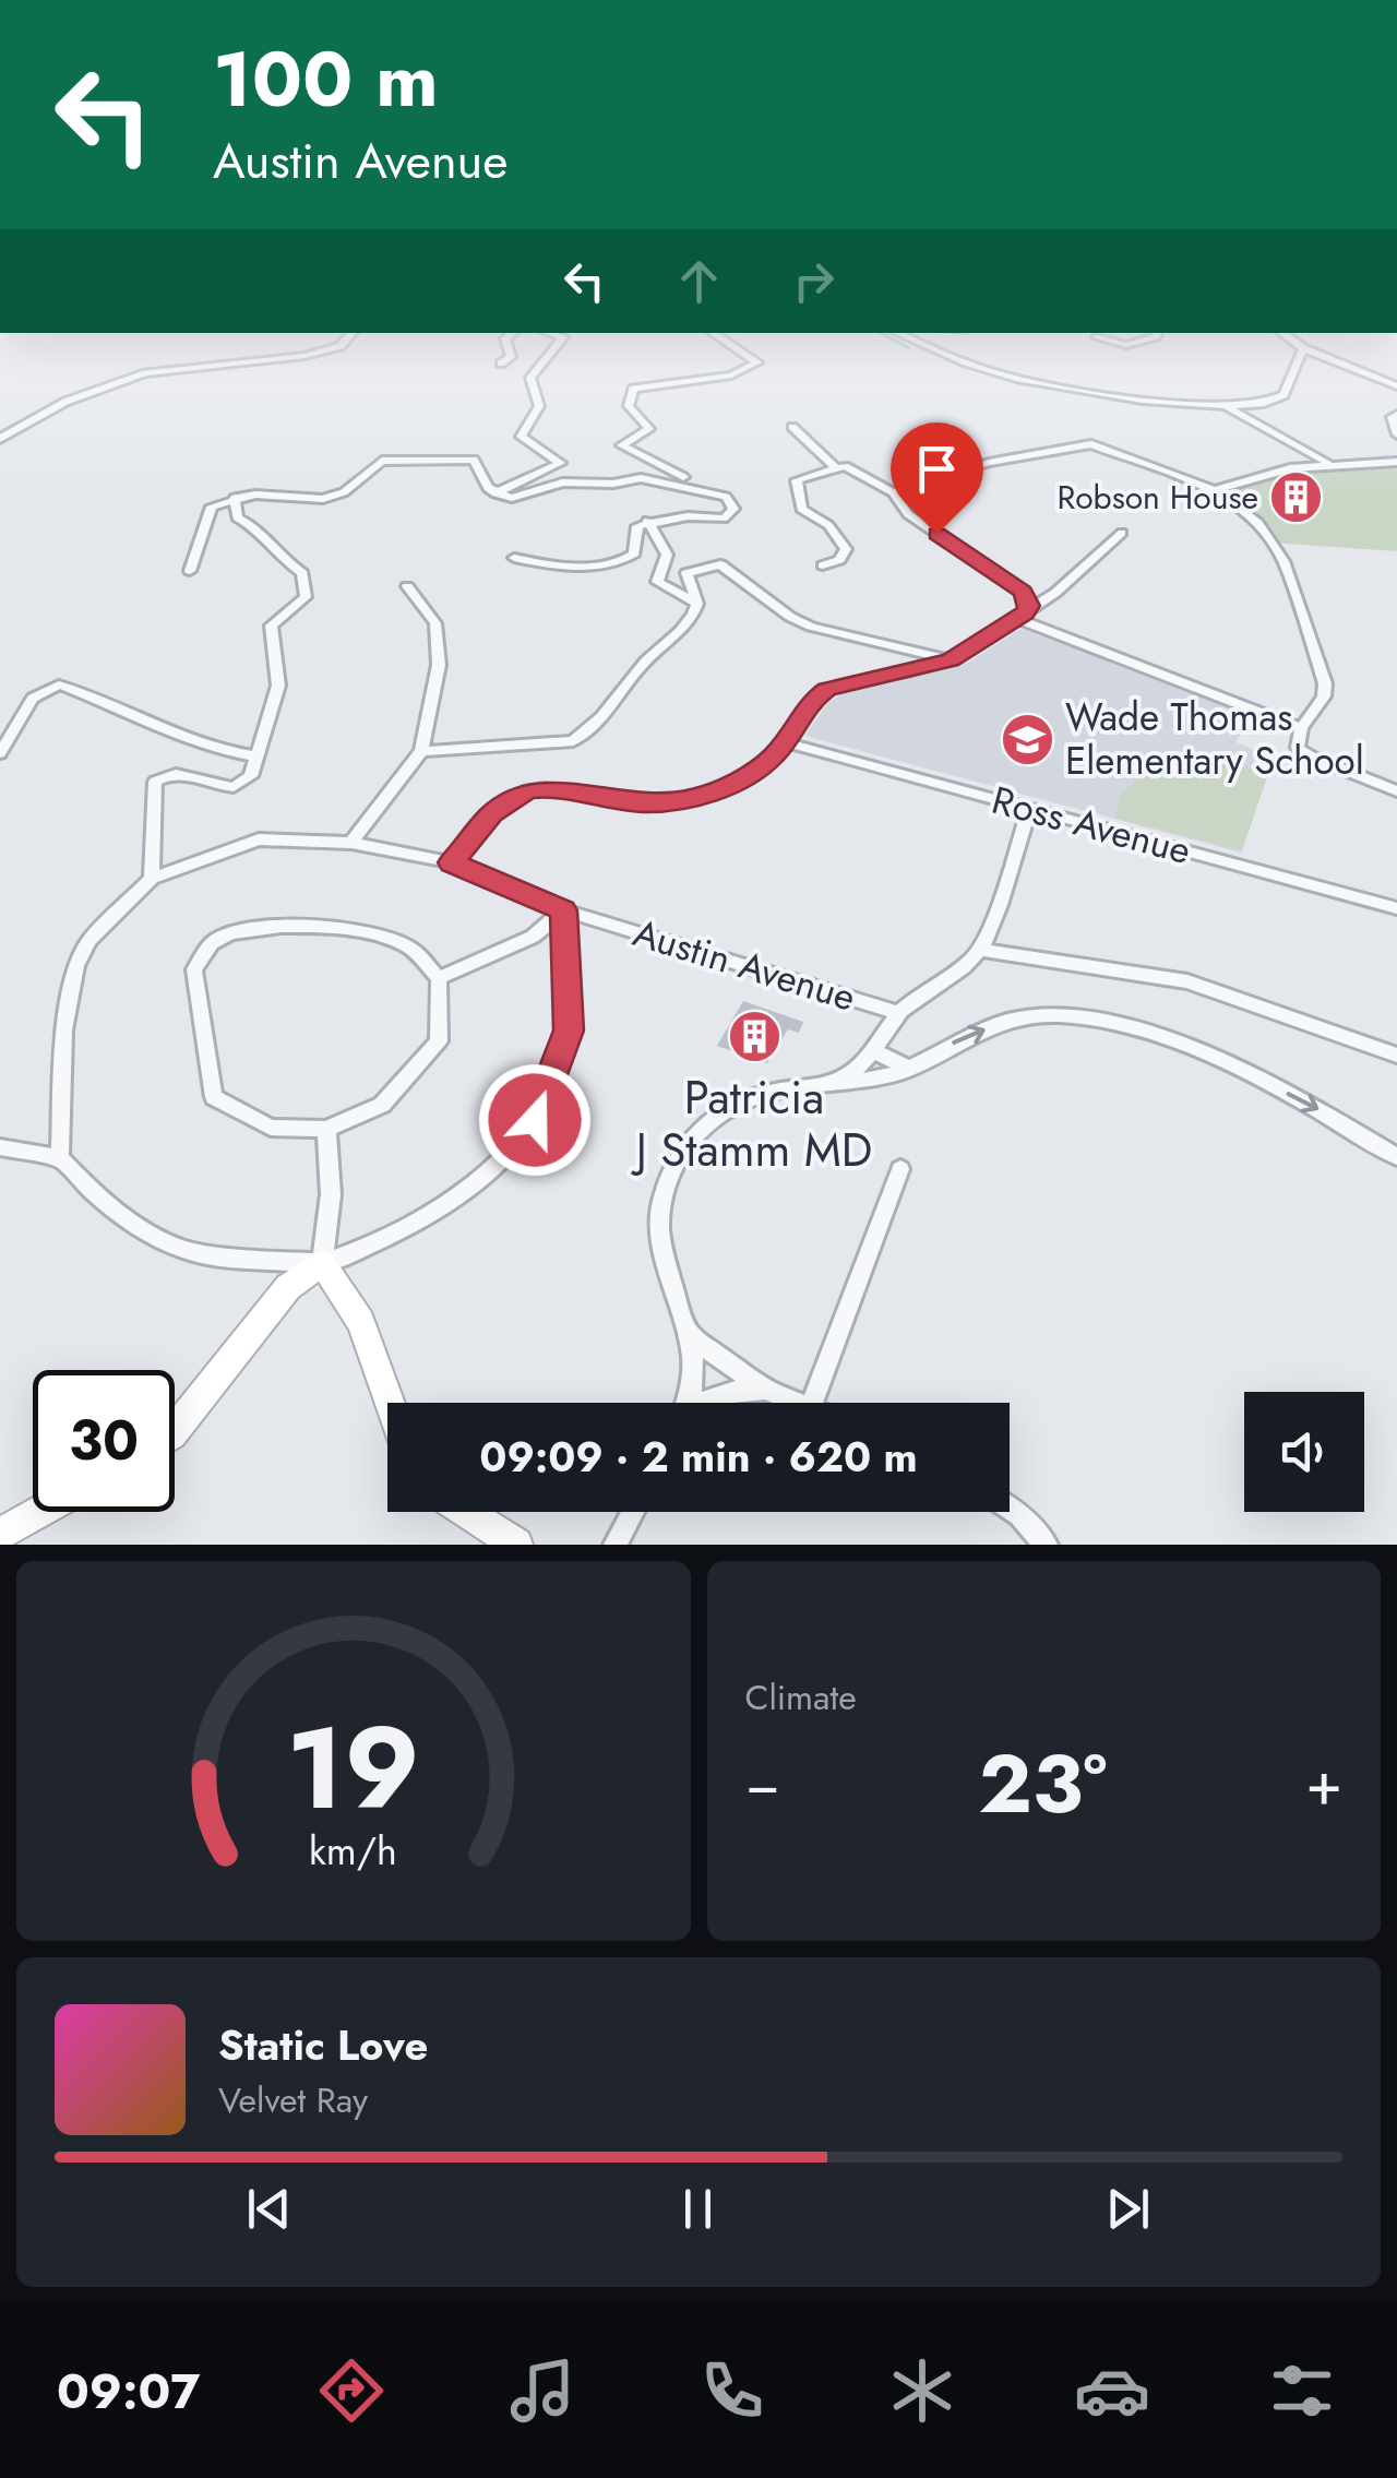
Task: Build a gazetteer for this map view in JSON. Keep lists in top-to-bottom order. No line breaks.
{"streets":{"street":["Ross Avenue","Austin Avenue"]},"places":{"building":["Robson House","Patricia J Stamm MD"],"school or university":["Wade Thomas Elementary School"]},"page":{"turn":["100 m","Austin Avenue"],"limit":"30","trip":"09:09 · 2 min · 620 m","tile":"Climate","heat":["−","23°","+"],"song":["Static Love","Velvet Ray"],"tabs":"09:07","gauge":["19","km/h"]}}
